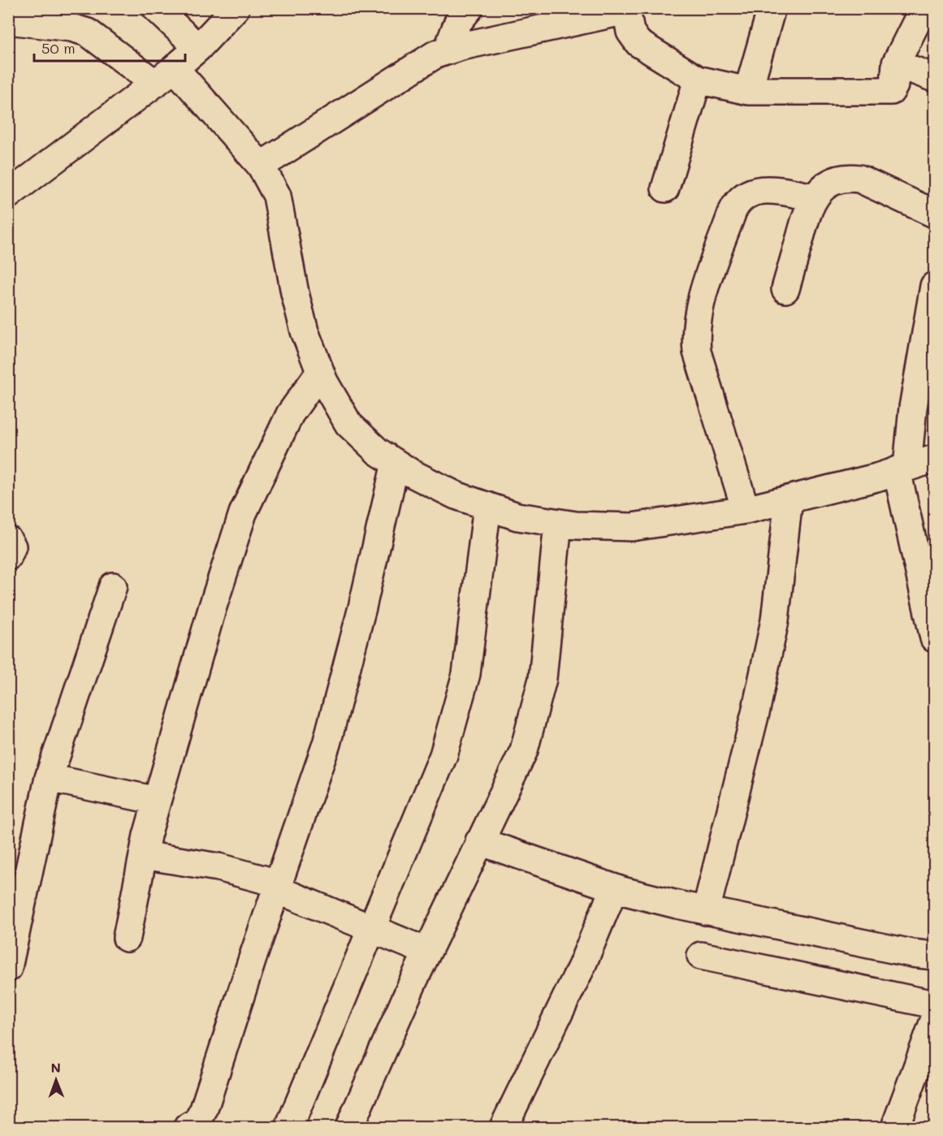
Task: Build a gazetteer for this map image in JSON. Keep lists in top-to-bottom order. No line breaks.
{"scale_bar":"50 m","north":"top"}
